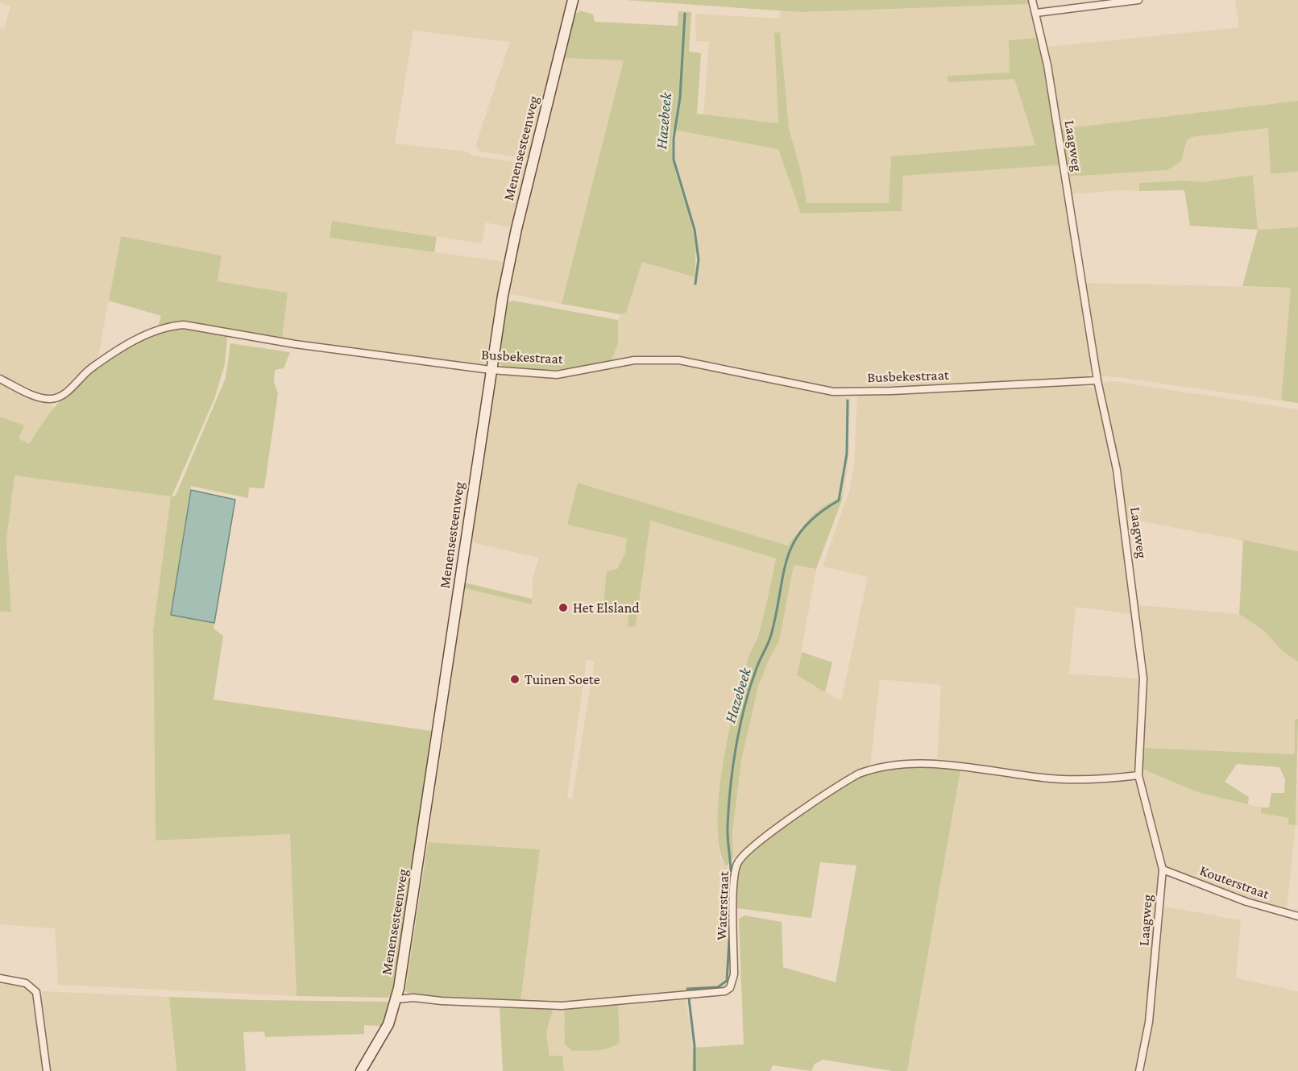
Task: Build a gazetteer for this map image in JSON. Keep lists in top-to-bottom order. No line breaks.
{"streets":{"street":["Laagweg","Menensesteenweg","Busbekestraat","Kouterstraat","Waterstraat"]},"crossings":[["Laagweg","Busbekestraat"],["Laagweg","Kouterstraat"],["Laagweg","Waterstraat"],["Menensesteenweg","Busbekestraat"],["Menensesteenweg","Waterstraat"]],"water":["Hazebeek"],"places":["Het Elsland","Tuinen Soete"]}
